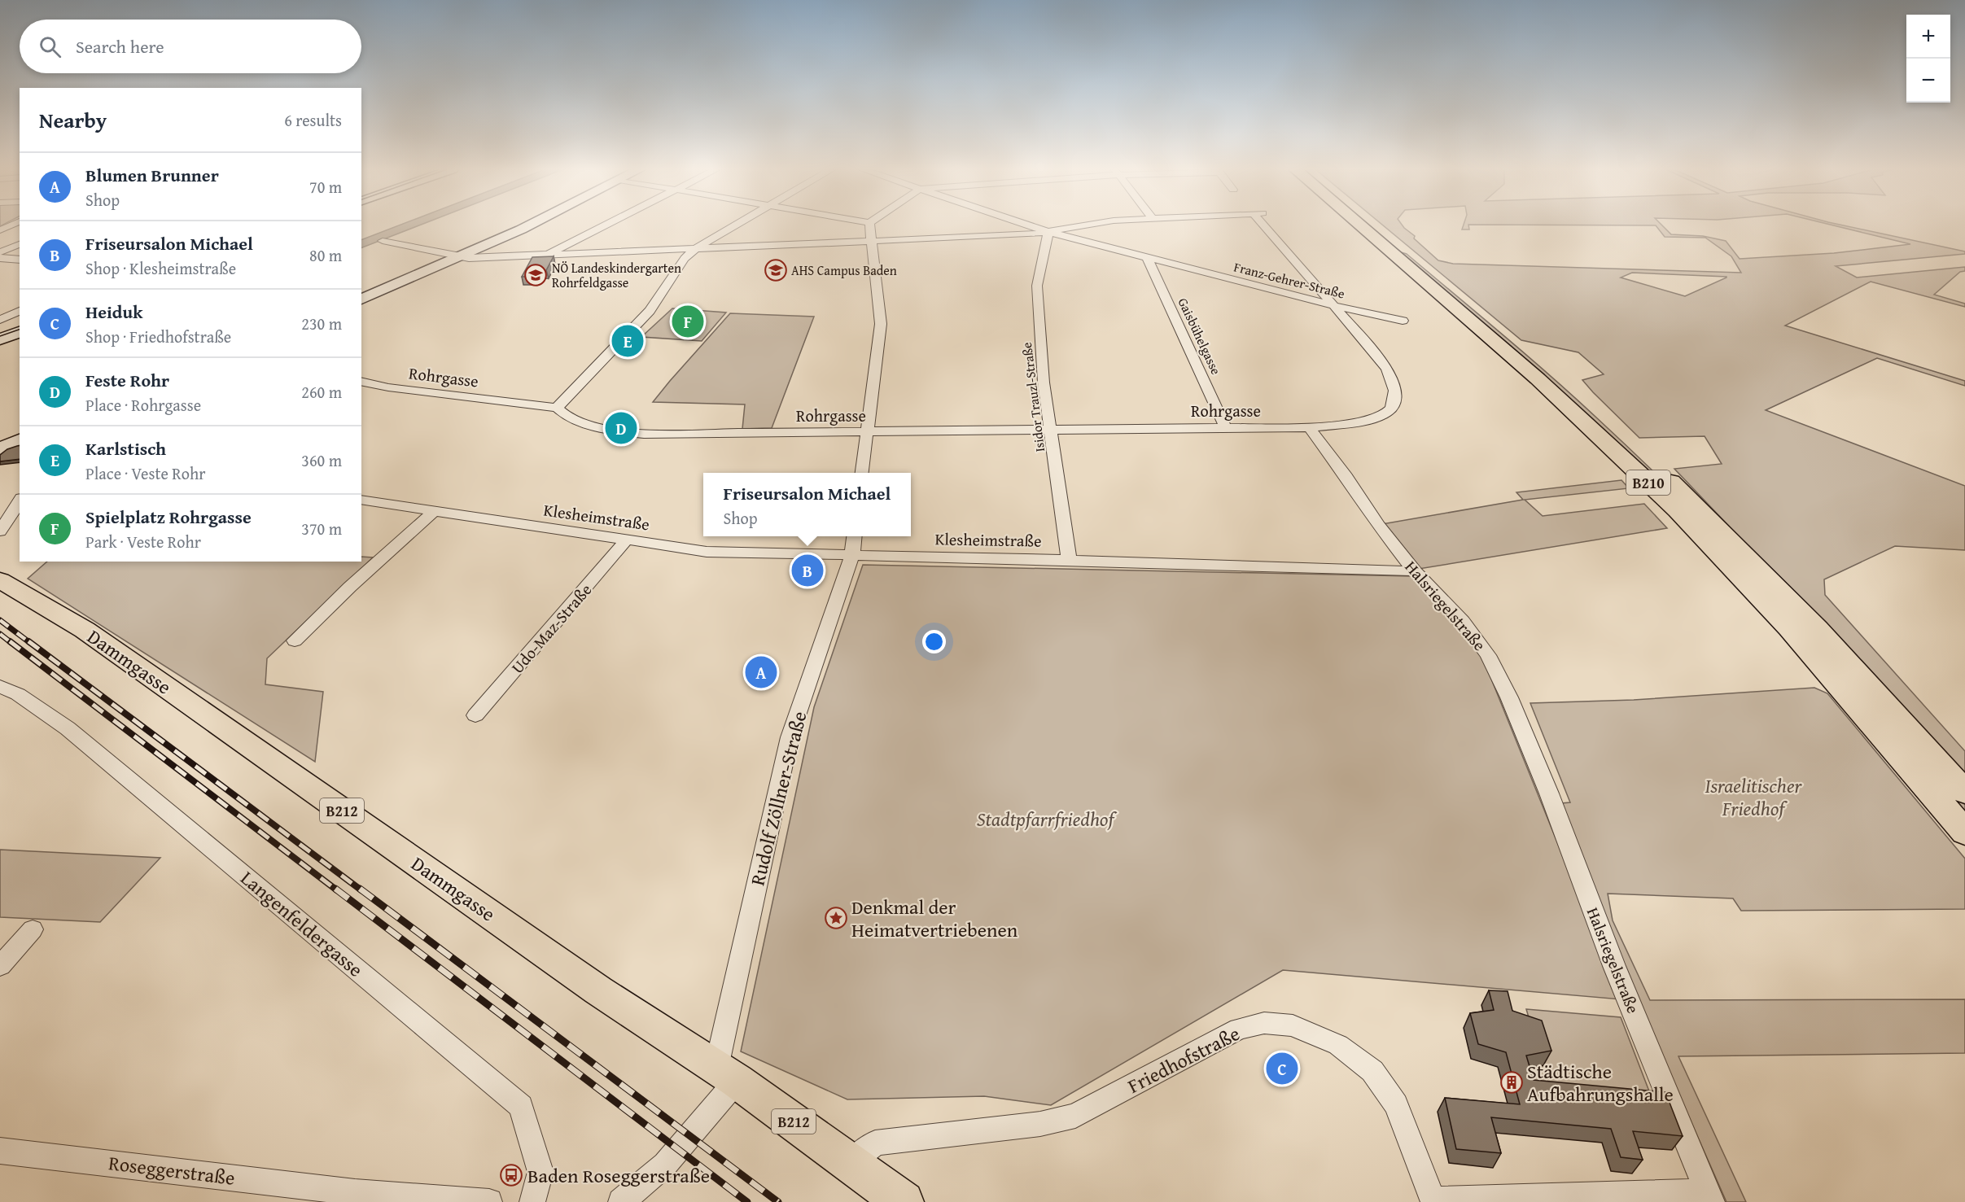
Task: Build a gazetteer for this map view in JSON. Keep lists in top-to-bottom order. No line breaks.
{"streets":{"main road":["B210","Dammgasse","B212"],"street":["Franz-Gehrer-Straße","Gaisbühelgasse","Rohrgasse","Isidor Trauzl-Straße","Klesheimstraße","Halsriegelstraße","Udo-Maz-Straße","Rudolf Zöllner-Straße","Langenfeldergasse","Friedhofstraße","Roseggerstraße"]},"crossings":[["Franz-Gehrer-Straße","Gaisbühelgasse"],["Franz-Gehrer-Straße","Isidor Trauzl-Straße"],["Gaisbühelgasse","Rohrgasse"],["Rohrgasse","Isidor Trauzl-Straße"],["Rohrgasse","Halsriegelstraße"],["Isidor Trauzl-Straße","Klesheimstraße"],["Klesheimstraße","Halsriegelstraße"],["Klesheimstraße","Udo-Maz-Straße"],["Klesheimstraße","Rudolf Zöllner-Straße"],["Halsriegelstraße","Friedhofstraße"],["Dammgasse","Rudolf Zöllner-Straße"],["Dammgasse","Friedhofstraße"]],"parks":["Israelitischer Friedhof","Stadtpfarrfriedhof"],"places":{"school or university":["AHS Campus Baden","NÖ Landeskindergarten Rohrfeldgasse"],"place":["Denkmal der Heimatvertriebenen"],"building":["Städtische Aufbahrungshalle"],"bus stop":["Baden Roseggerstraße"]},"page":{"map_buttons":["+","−"],"search":"Search here","heading":["Nearby","6 results"],"list":[{"mark":"A","name":"Blumen Brunner","note":"Shop","value":"70 m"},{"mark":"B","name":"Friseursalon Michael","note":"Shop · Klesheimstraße","value":"80 m"},{"mark":"C","name":"Heiduk","note":"Shop · Friedhofstraße","value":"230 m"},{"mark":"D","name":"Feste Rohr","note":"Place · Rohrgasse","value":"260 m"},{"mark":"E","name":"Karlstisch","note":"Place · Veste Rohr","value":"360 m"},{"mark":"F","name":"Spielplatz Rohrgasse","note":"Park · Veste Rohr","value":"370 m"}],"pins":["F","E","D","B","A","C"],"popup":["Friseursalon Michael","Shop"]}}
